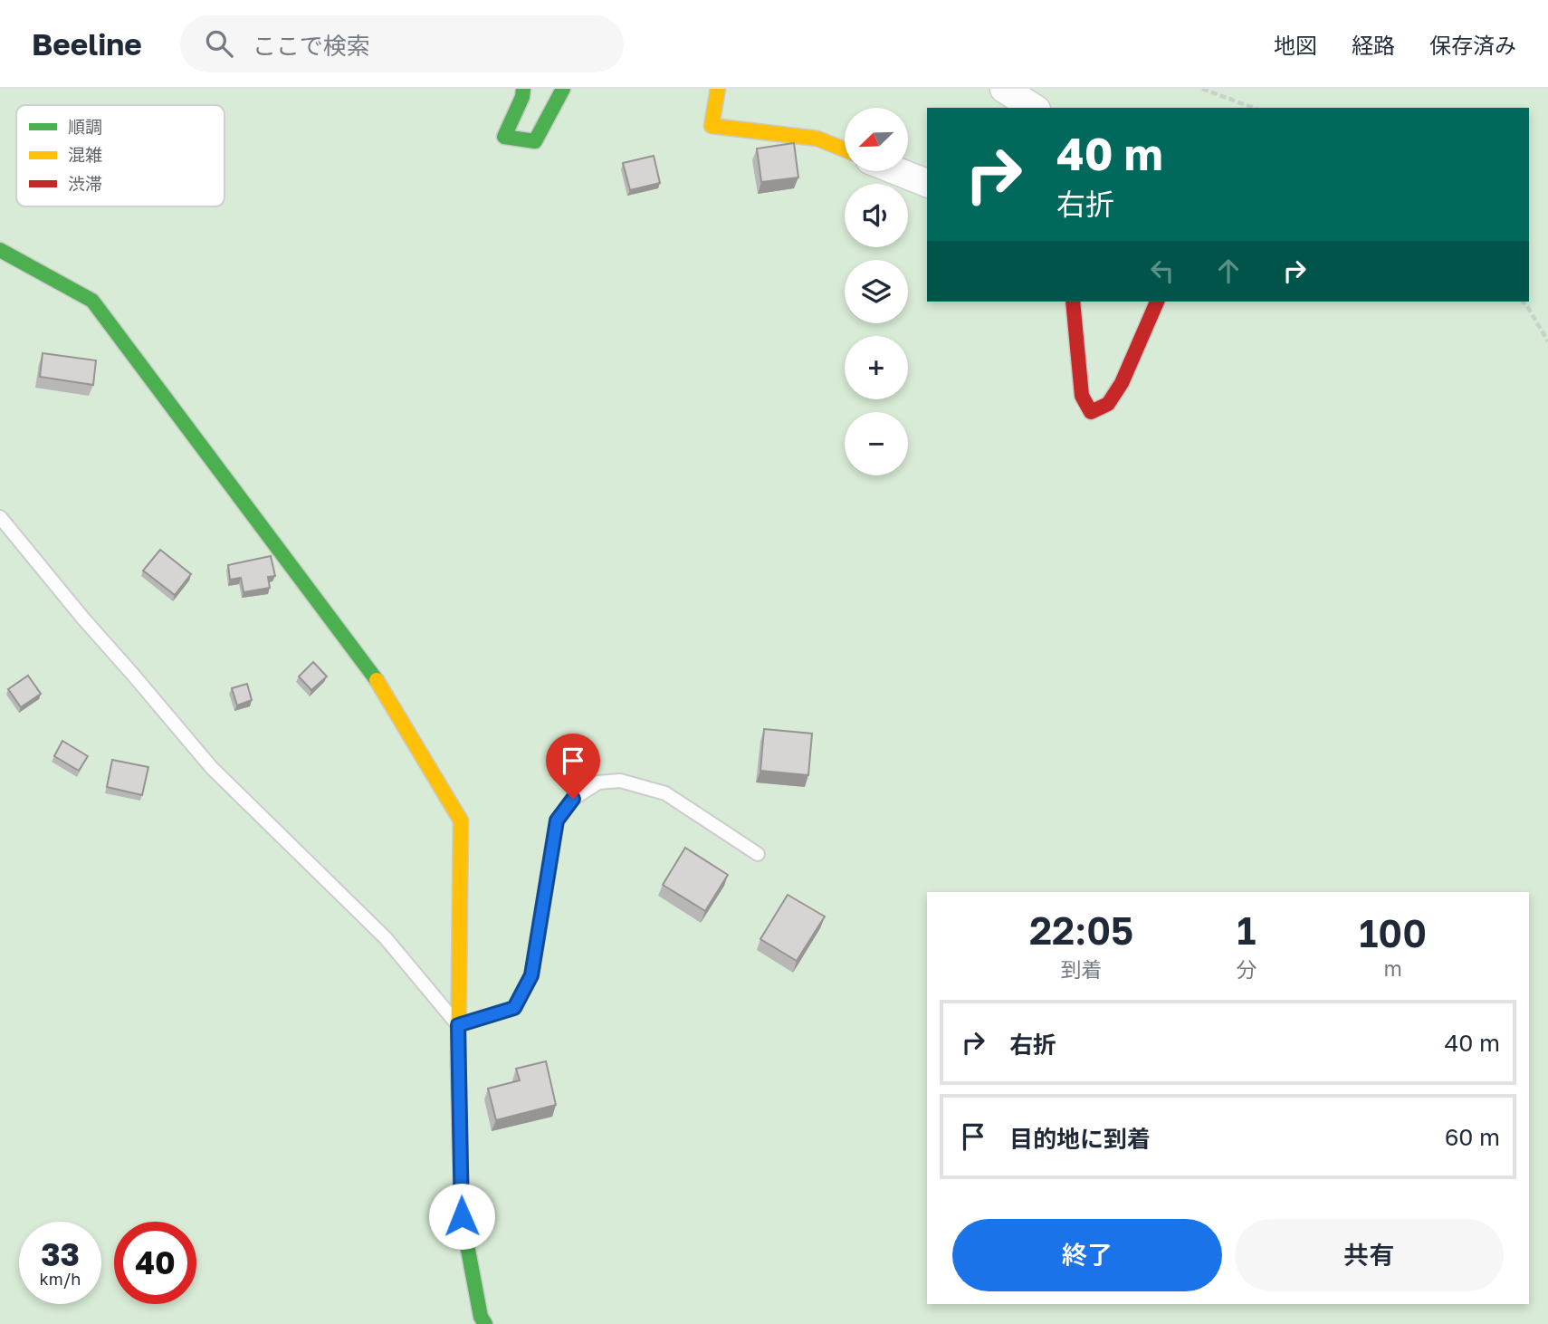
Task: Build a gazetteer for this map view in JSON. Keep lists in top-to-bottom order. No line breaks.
{"legend":["順調","混雑","渋滞"],"north":"bottom left","page":{"header":"Beeline","search":"ここで検索","nav":["地図","経路","保存済み"],"map_buttons":["+","−"],"turn":["40 m","右折"],"eta":["22:05","到着","1","分","100","m"],"list":[{"name":"右折","value":"40 m"},{"name":"目的地に到着","value":"60 m"}],"buttons":["終了","共有"],"speed":"33 km/h","limit":"40"}}
